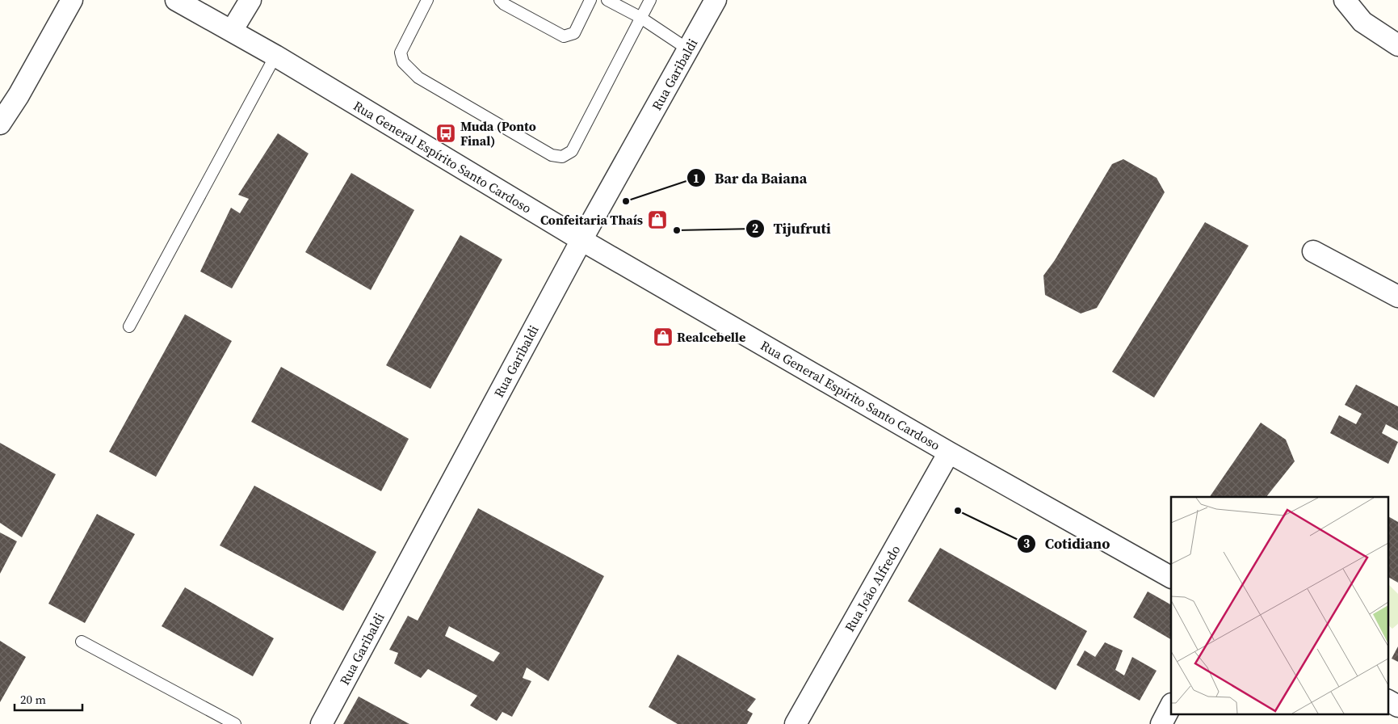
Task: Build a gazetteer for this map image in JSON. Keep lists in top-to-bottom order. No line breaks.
{"streets":{"street":["Rua Garibaldi","Rua General Espírito Santo Cardoso","Rua João Alfredo"]},"crossings":[["Rua Garibaldi","Rua General Espírito Santo Cardoso"],["Rua General Espírito Santo Cardoso","Rua João Alfredo"]],"places":{"bus stop":["Muda (Ponto Final)"],"other":["Bar da Baiana","Tijufruti","Cotidiano"],"shop":["Confeitaria Thaís","Realcebelle"]},"scale_bar":"20 m"}
